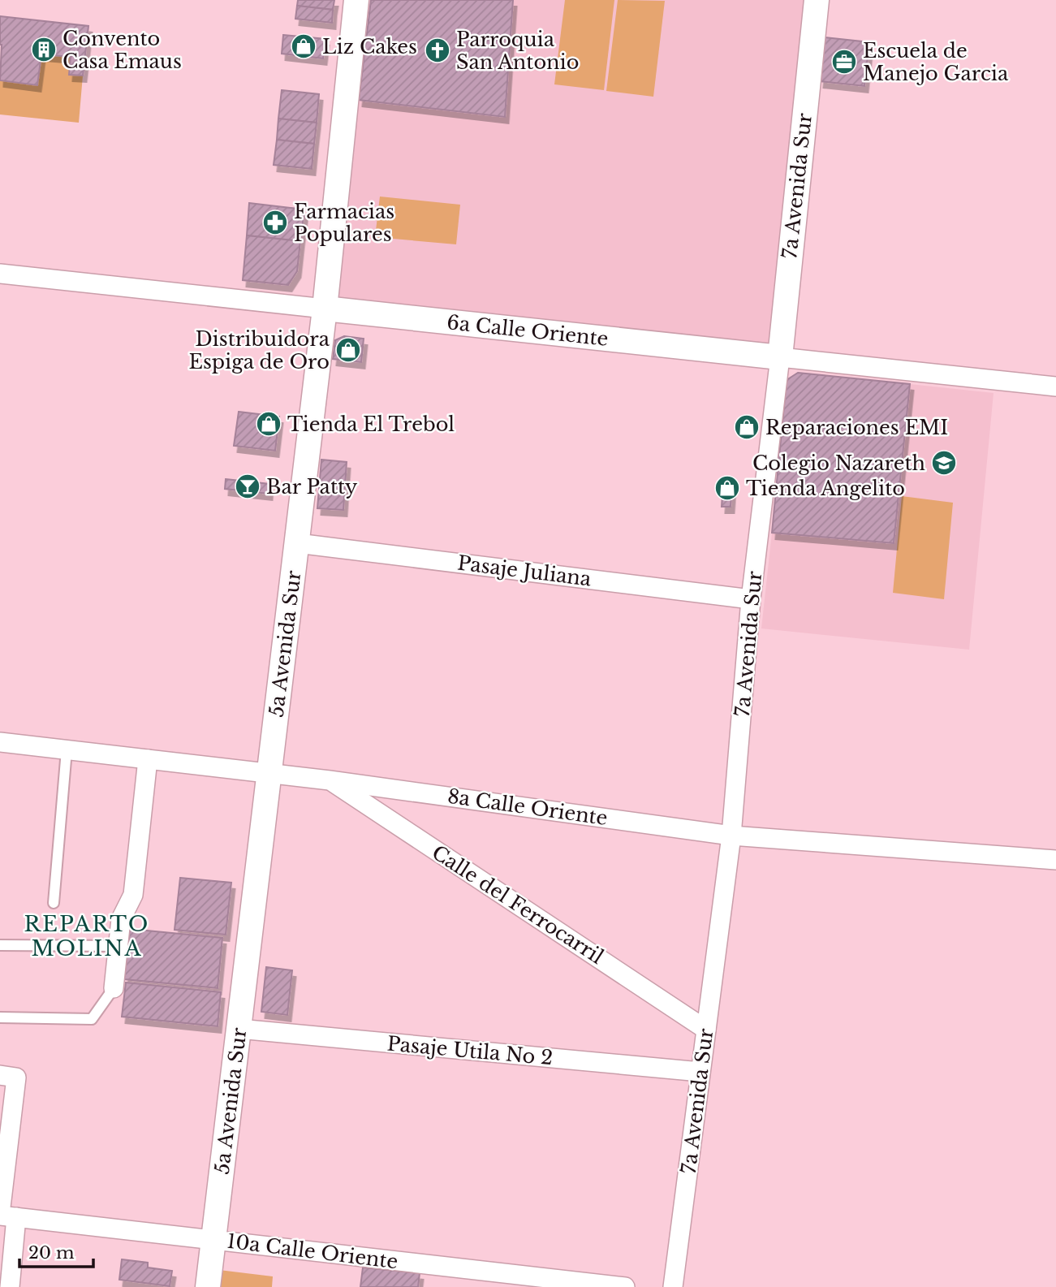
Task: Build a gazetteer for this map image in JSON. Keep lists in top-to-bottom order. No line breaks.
{"streets":{"street":["7a Avenida Sur","6a Calle Oriente","Pasaje Juliana","5a Avenida Sur","8a Calle Oriente","Calle del Ferrocarril","Pasaje Utila No 2","10a Calle Oriente"]},"crossings":[["7a Avenida Sur","6a Calle Oriente"],["7a Avenida Sur","Pasaje Juliana"],["7a Avenida Sur","8a Calle Oriente"],["7a Avenida Sur","Calle del Ferrocarril"],["7a Avenida Sur","Pasaje Utila No 2"],["6a Calle Oriente","5a Avenida Sur"],["Pasaje Juliana","5a Avenida Sur"],["5a Avenida Sur","8a Calle Oriente"],["5a Avenida Sur","Pasaje Utila No 2"],["5a Avenida Sur","10a Calle Oriente"],["8a Calle Oriente","Calle del Ferrocarril"]],"districts":["REPARTO MOLINA"],"places":{"shop":["Liz Cakes","Distribuidora Espiga de Oro","Tienda El Trebol","Reparaciones EMI","Tienda Angelito"],"building":["Convento Casa Emaus"],"church":["Parroquia San Antonio"],"office":["Escuela de Manejo Garcia"],"pharmacy":["Farmacias Populares"],"school or university":["Colegio Nazareth"],"bar":["Bar Patty"]},"scale_bar":"20 m"}
